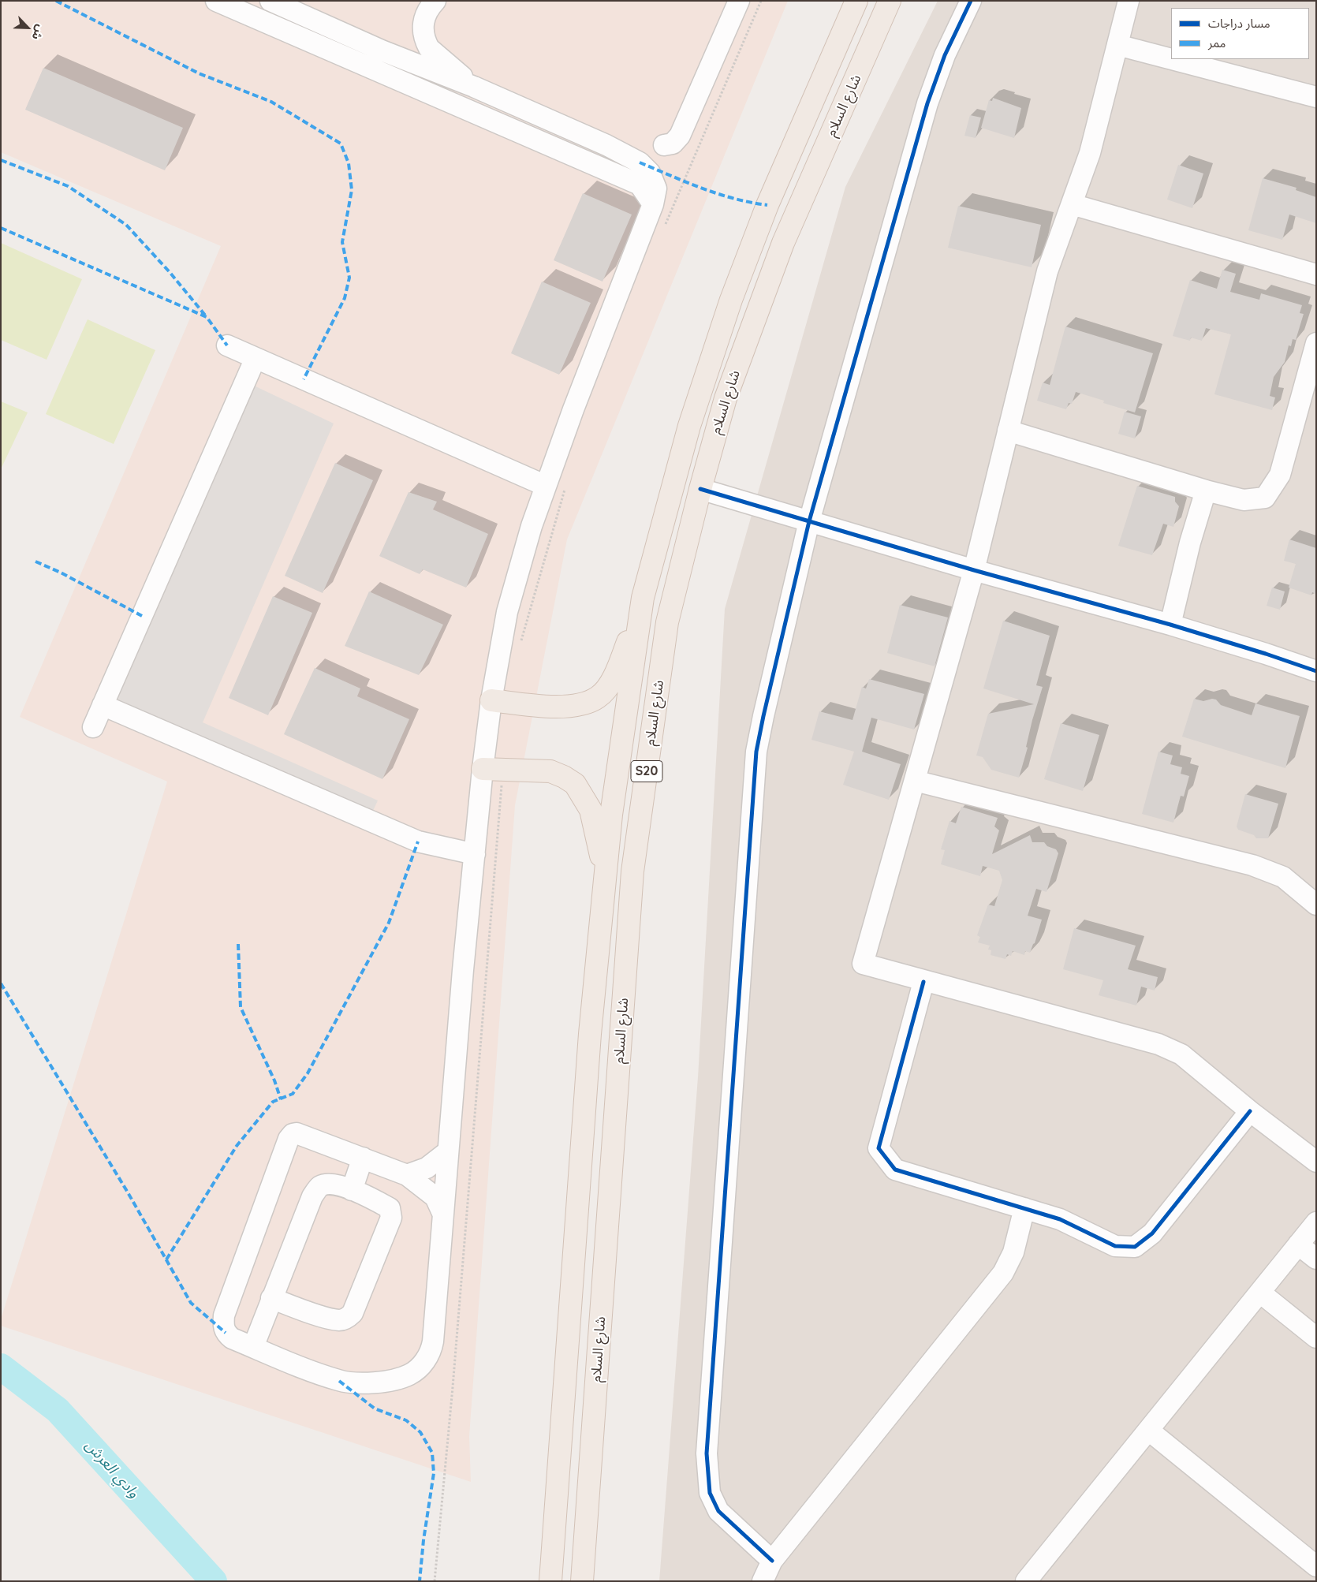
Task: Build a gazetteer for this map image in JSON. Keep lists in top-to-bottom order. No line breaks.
{"streets":{"main road":["شارع السلام","S20"]},"water":["وادي العرش"],"legend":["مسار دراجات","ممر"],"north":"bottom right"}
